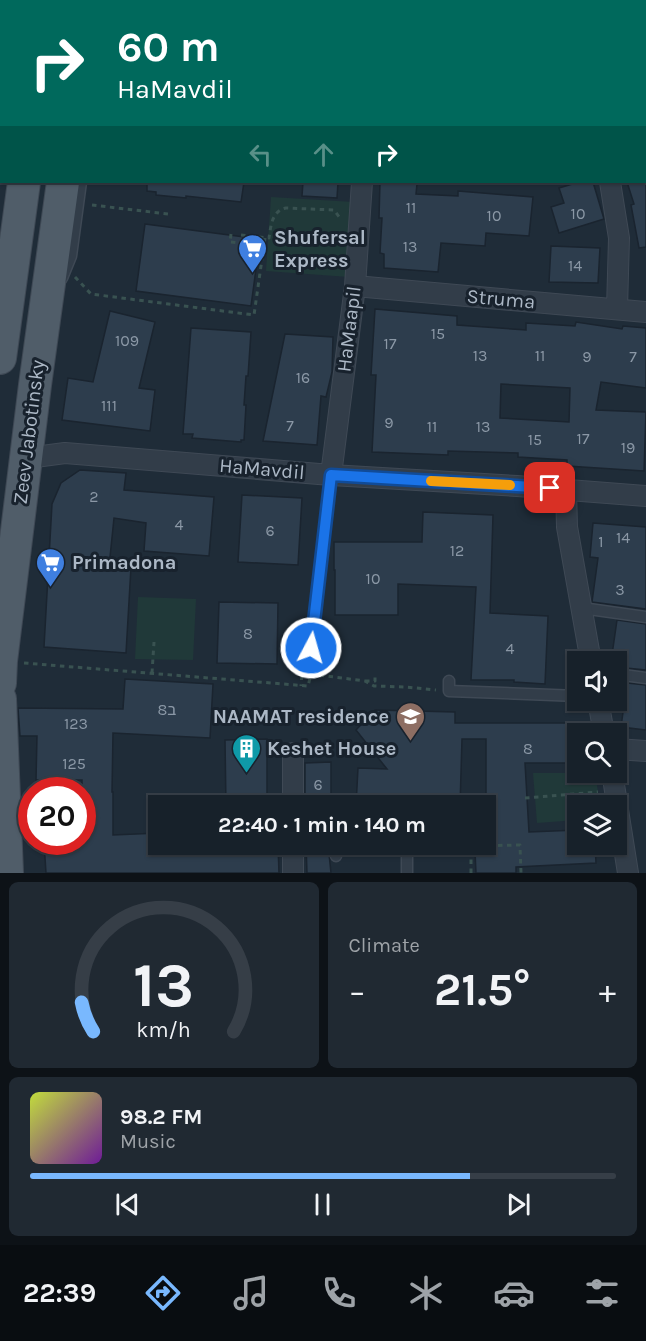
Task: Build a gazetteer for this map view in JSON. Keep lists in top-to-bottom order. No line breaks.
{"streets":{"main road":["Zeev Jabotinsky"],"street":["Struma","HaMaapil","HaMavdil"]},"crossings":[["Struma","HaMaapil"],["HaMaapil","HaMavdil"],["Zeev Jabotinsky","HaMavdil"]],"places":{"supermarket":["Shufersal Express","Primadona"],"school or university":["NAAMAT residence"],"building":["Keshet House"]},"house_numbers":["11","10","10","13","14","15","109","17","13","11","9","7","16","111","9","7","11","13","17","15","19","2","4","6","14","1","12","10","3","8","4","8ב","123","8","125","6"],"page":{"turn":["60 m","HaMavdil"],"limit":"20","trip":"22:40 · 1 min · 140 m","tile":"Climate","heat":["−","21.5°","+"],"song":["98.2 FM","Music"],"tabs":"22:39","gauge":["13","km/h"]}}
